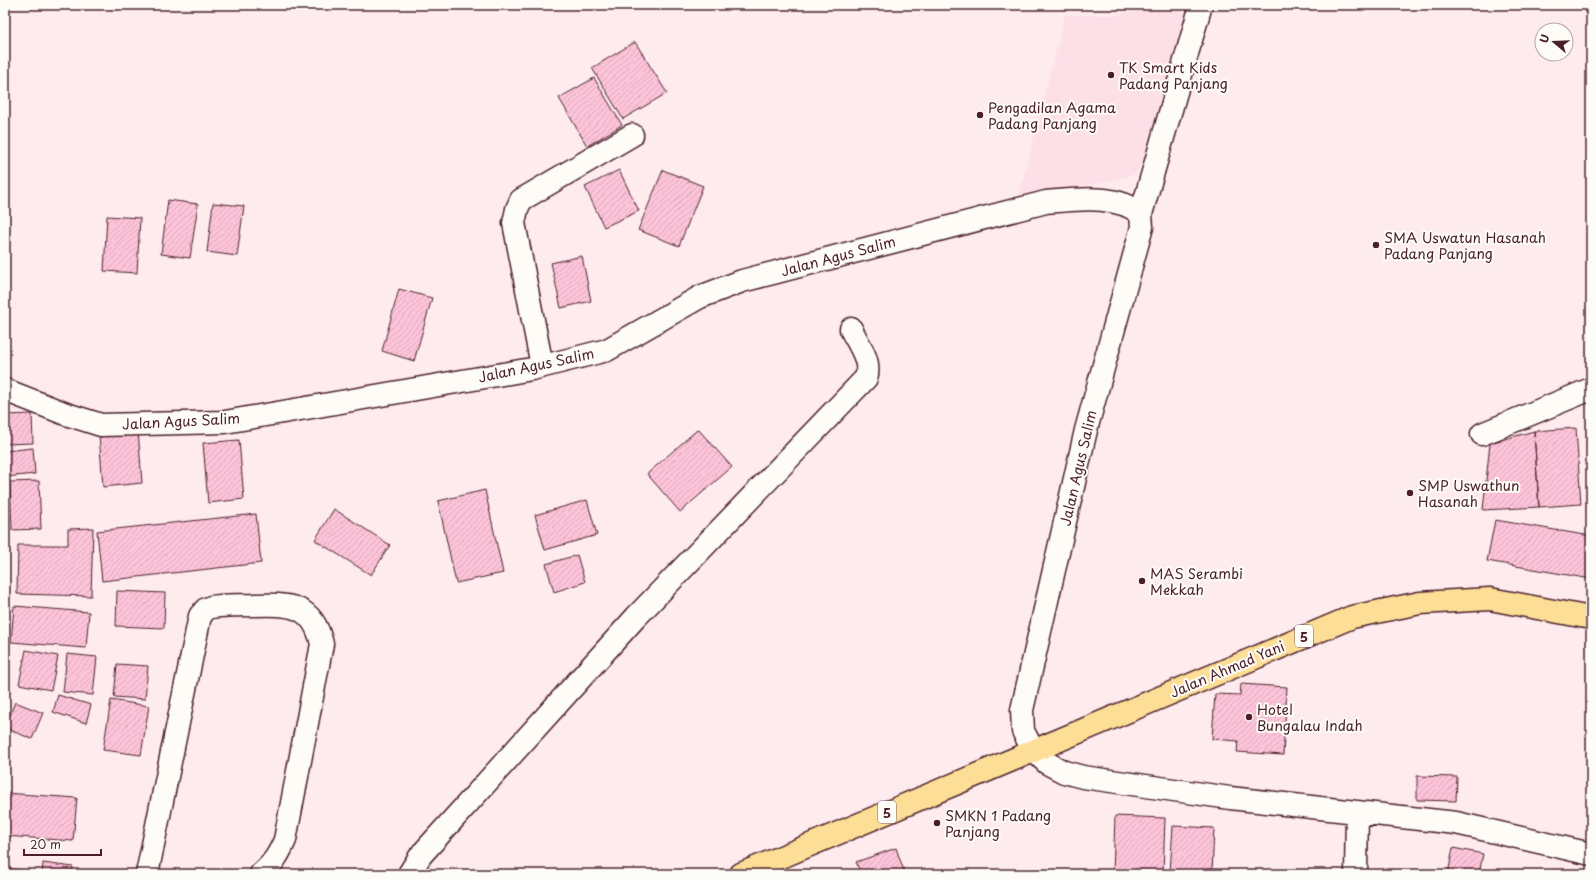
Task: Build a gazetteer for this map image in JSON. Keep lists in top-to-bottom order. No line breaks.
{"streets":{"highway":["5","Jalan Ahmad Yani"],"street":["Jalan Agus Salim"]},"crossings":[["Jalan Agus Salim","5"],["Jalan Agus Salim","Jalan Ahmad Yani"],["5","Jalan Ahmad Yani"]],"places":["TK Smart Kids Padang Panjang","Pengadilan Agama Padang Panjang","SMA Uswatun Hasanah Padang Panjang","SMP Uswathun Hasanah","MAS Serambi Mekkah","Hotel Bungalau Indah","SMKN 1 Padang Panjang"],"scale_bar":"20 m","north":"left"}
